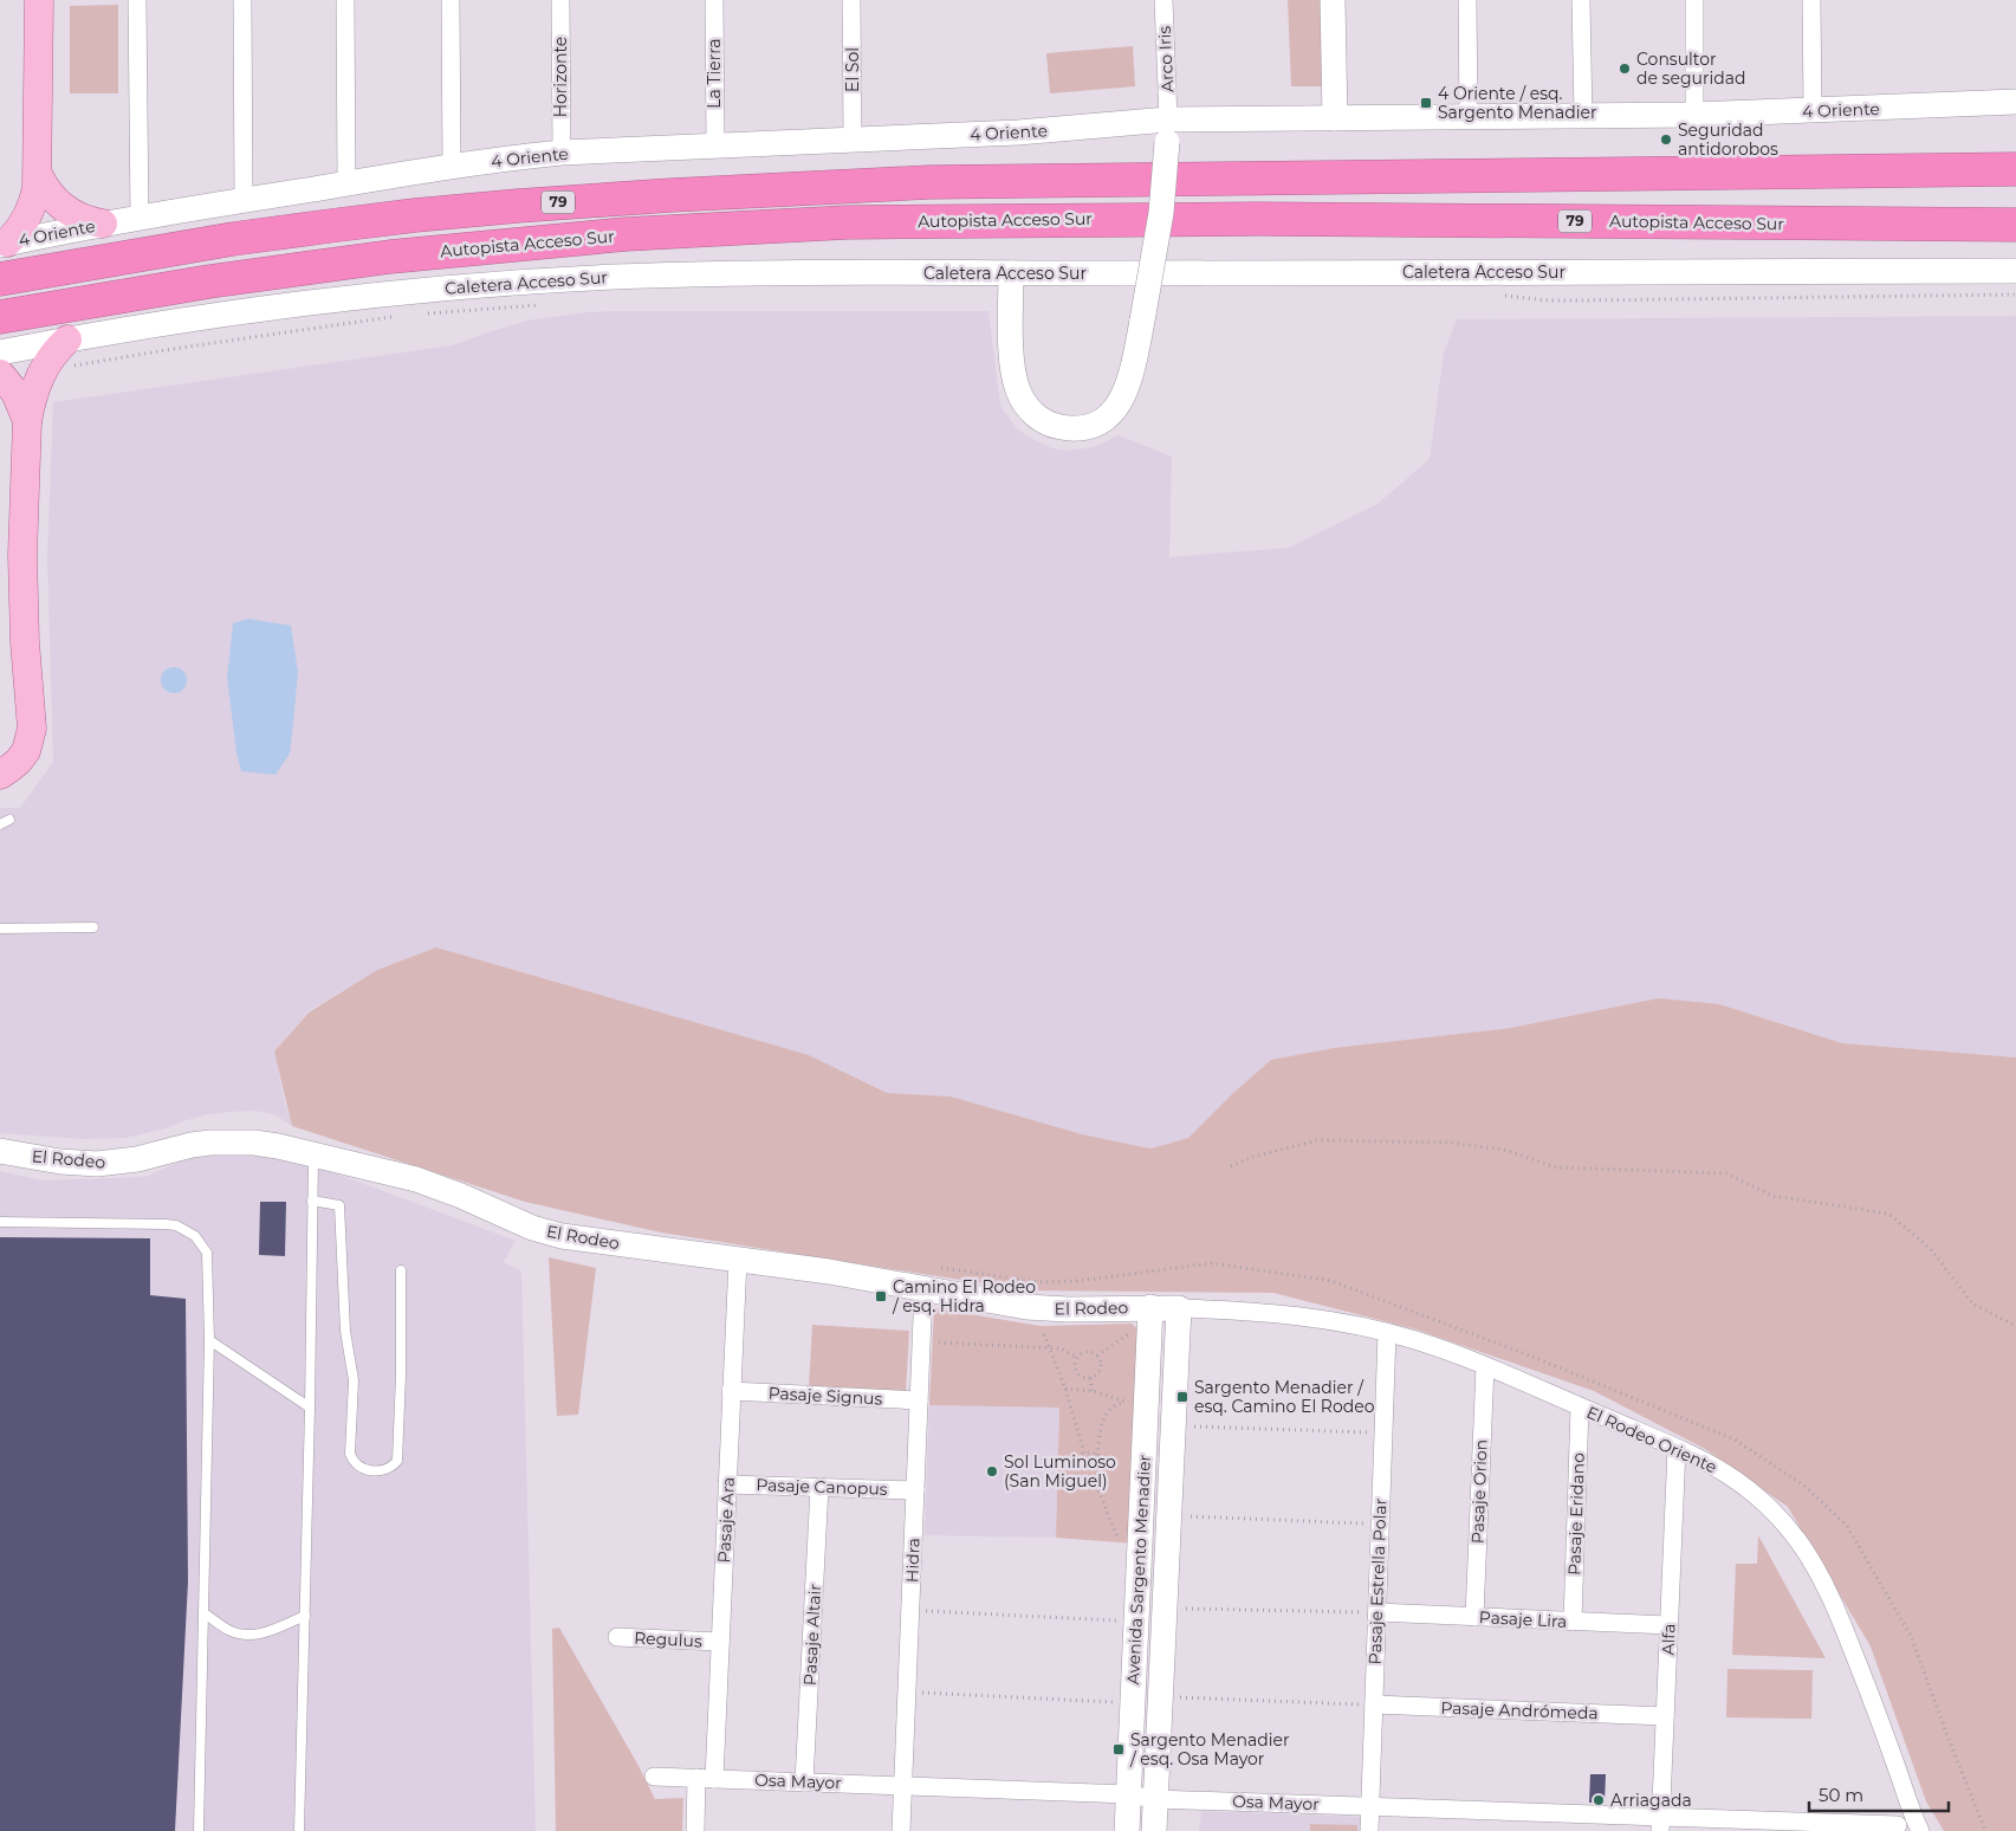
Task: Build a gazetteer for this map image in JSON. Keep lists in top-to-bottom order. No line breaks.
{"streets":{"highway":["79","Autopista Acceso Sur"],"main road":["4 Oriente","Caletera Acceso Sur","El Rodeo","Avenida Sargento Menadier"],"street":["Arco Iris","El Sol","La Tierra","Horizonte","Pasaje Signus","El Rodeo Oriente","Pasaje Canopus","Pasaje Orion","Pasaje Eridano","Pasaje Ara","Hidra","Pasaje Estrella Polar","Pasaje Lira","Pasaje Altair","Regulus","Alfa","Pasaje Andrómeda","Osa Mayor"]},"crossings":[["Arco Iris","4 Oriente"],["El Sol","4 Oriente"],["La Tierra","4 Oriente"],["Horizonte","4 Oriente"],["El Rodeo","El Rodeo Oriente"],["El Rodeo","Pasaje Ara"],["El Rodeo","Hidra"],["El Rodeo","Avenida Sargento Menadier"],["Pasaje Signus","Pasaje Ara"],["Pasaje Signus","Hidra"],["El Rodeo Oriente","Pasaje Orion"],["El Rodeo Oriente","Pasaje Eridano"],["El Rodeo Oriente","Avenida Sargento Menadier"],["El Rodeo Oriente","Pasaje Estrella Polar"],["El Rodeo Oriente","Alfa"],["Pasaje Canopus","Pasaje Ara"],["Pasaje Canopus","Hidra"],["Pasaje Canopus","Pasaje Altair"],["Pasaje Orion","Pasaje Lira"],["Pasaje Eridano","Pasaje Lira"],["Pasaje Ara","Regulus"],["Pasaje Ara","Osa Mayor"],["Hidra","Osa Mayor"],["Avenida Sargento Menadier","Osa Mayor"],["Pasaje Estrella Polar","Pasaje Lira"],["Pasaje Estrella Polar","Pasaje Andrómeda"],["Pasaje Estrella Polar","Osa Mayor"],["Pasaje Lira","Alfa"],["Pasaje Altair","Osa Mayor"],["Alfa","Pasaje Andrómeda"],["Alfa","Osa Mayor"]],"places":{"other":["Consultor de seguridad","Seguridad antidorobos","Sol Luminoso (San Miguel)","Arriagada"],"transit":["4 Oriente / esq. Sargento Menadier","Camino El Rodeo / esq. Hidra","Sargento Menadier / esq. Camino El Rodeo","Sargento Menadier / esq. Osa Mayor"]},"scale_bar":"50 m"}
